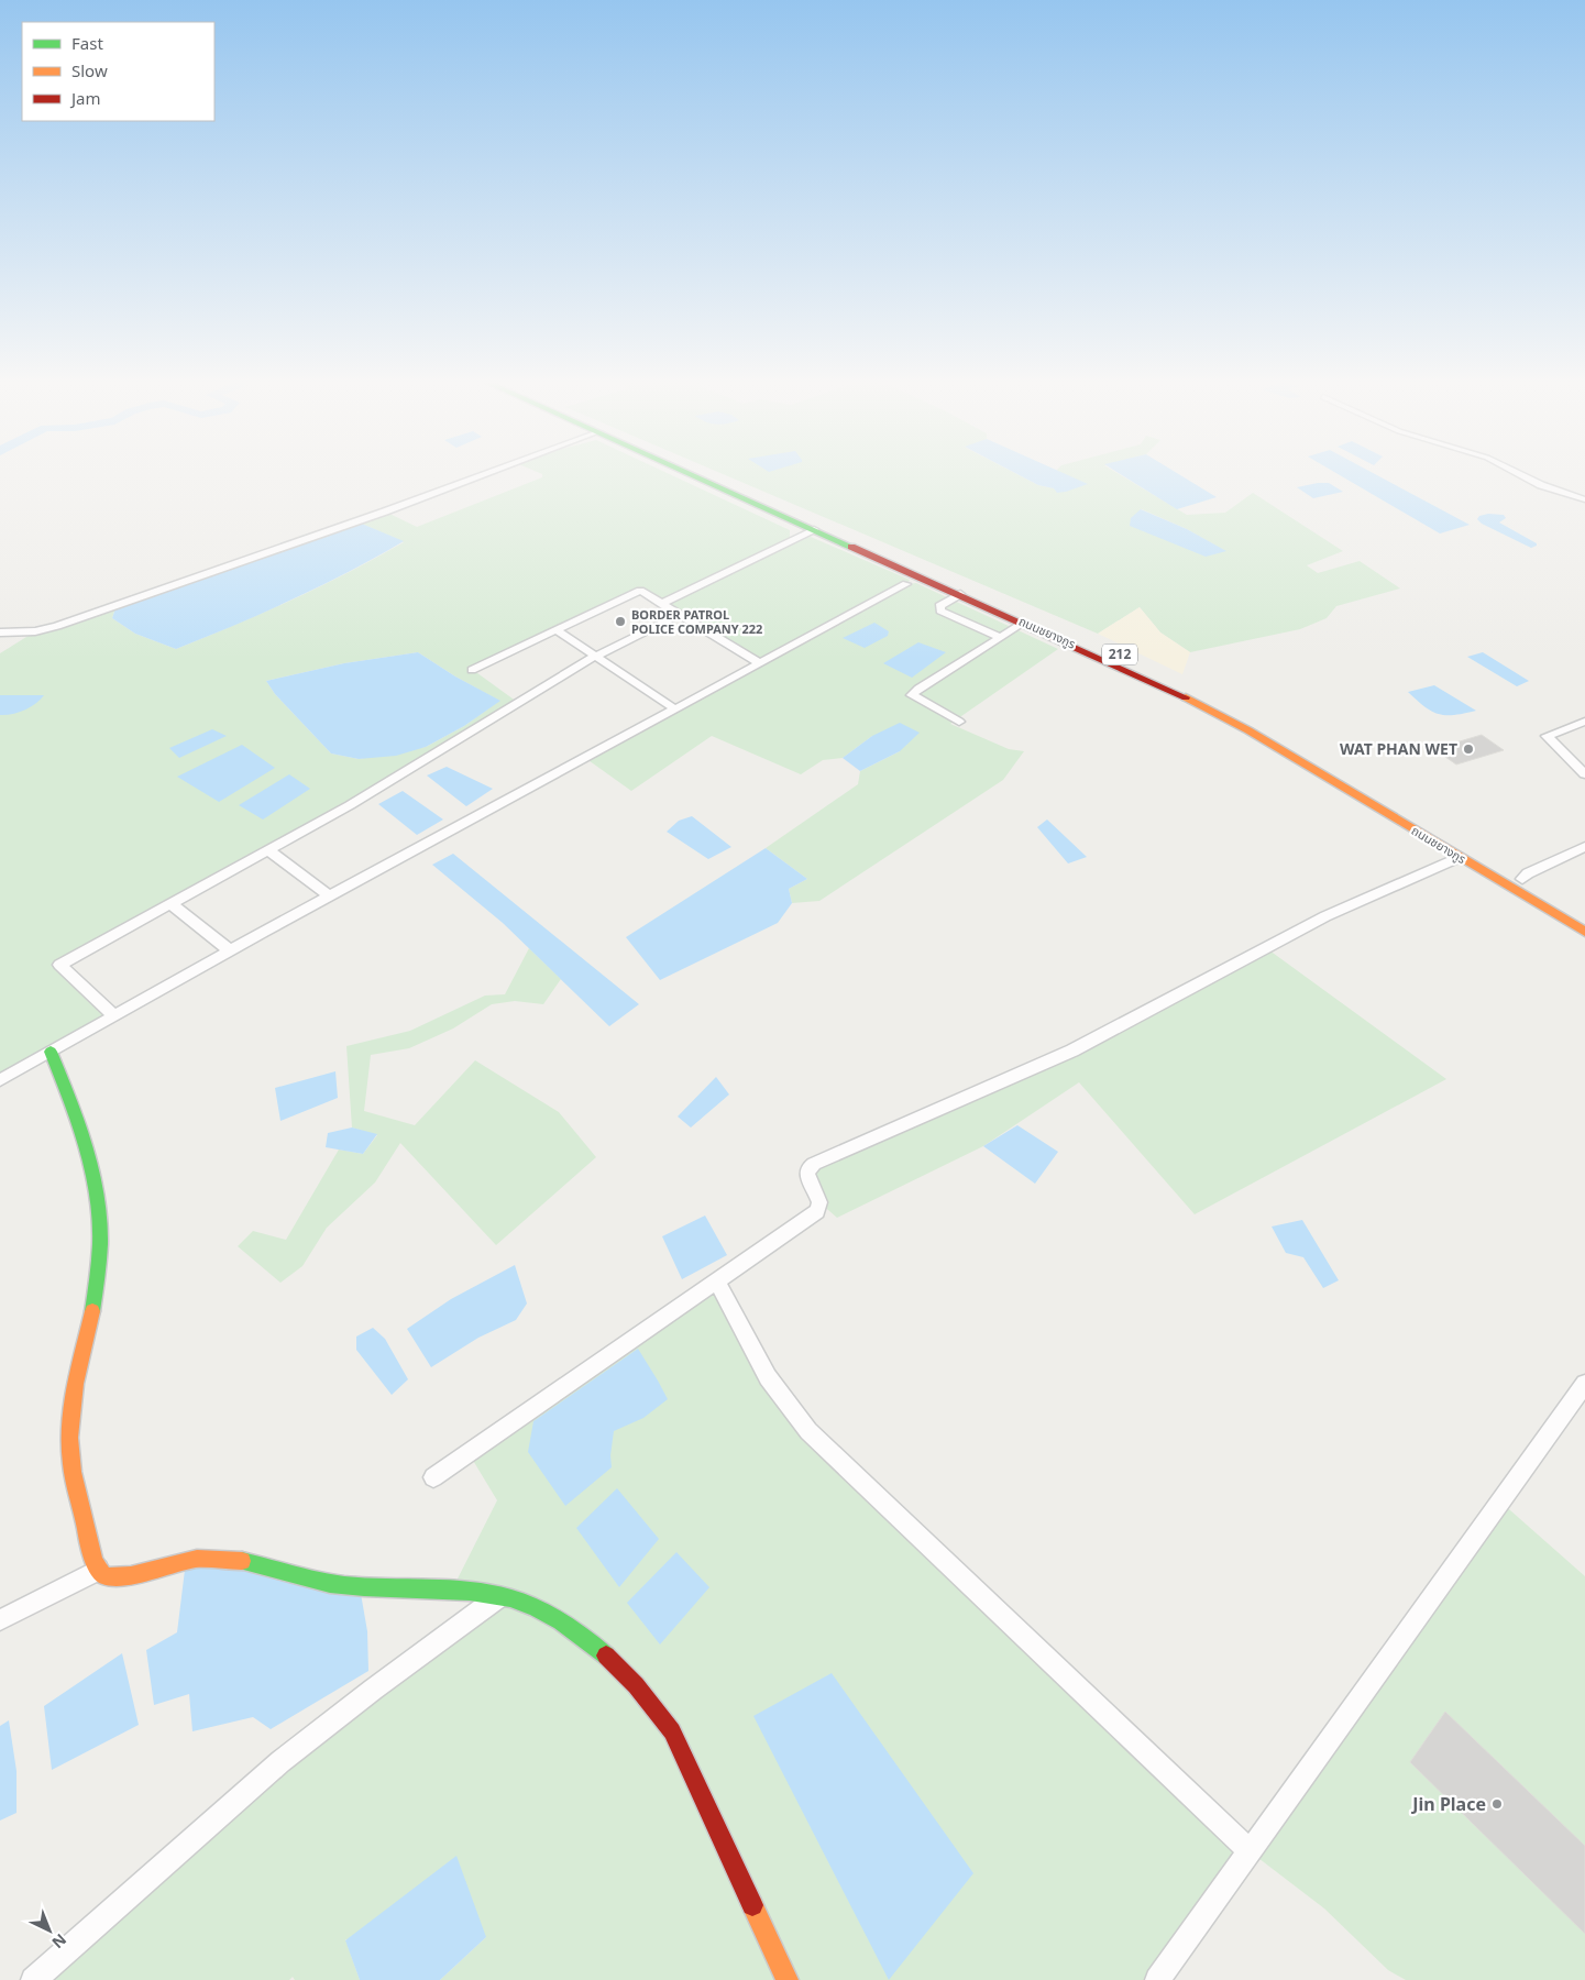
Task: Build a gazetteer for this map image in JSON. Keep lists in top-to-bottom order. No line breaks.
{"streets":{"main road":["ถนนชยางกูร","212"]},"places":["BORDER PATROL POLICE COMPANY 222","WAT PHAN WET","Jin Place"],"legend":["Fast","Slow","Jam"],"north":"bottom right"}
